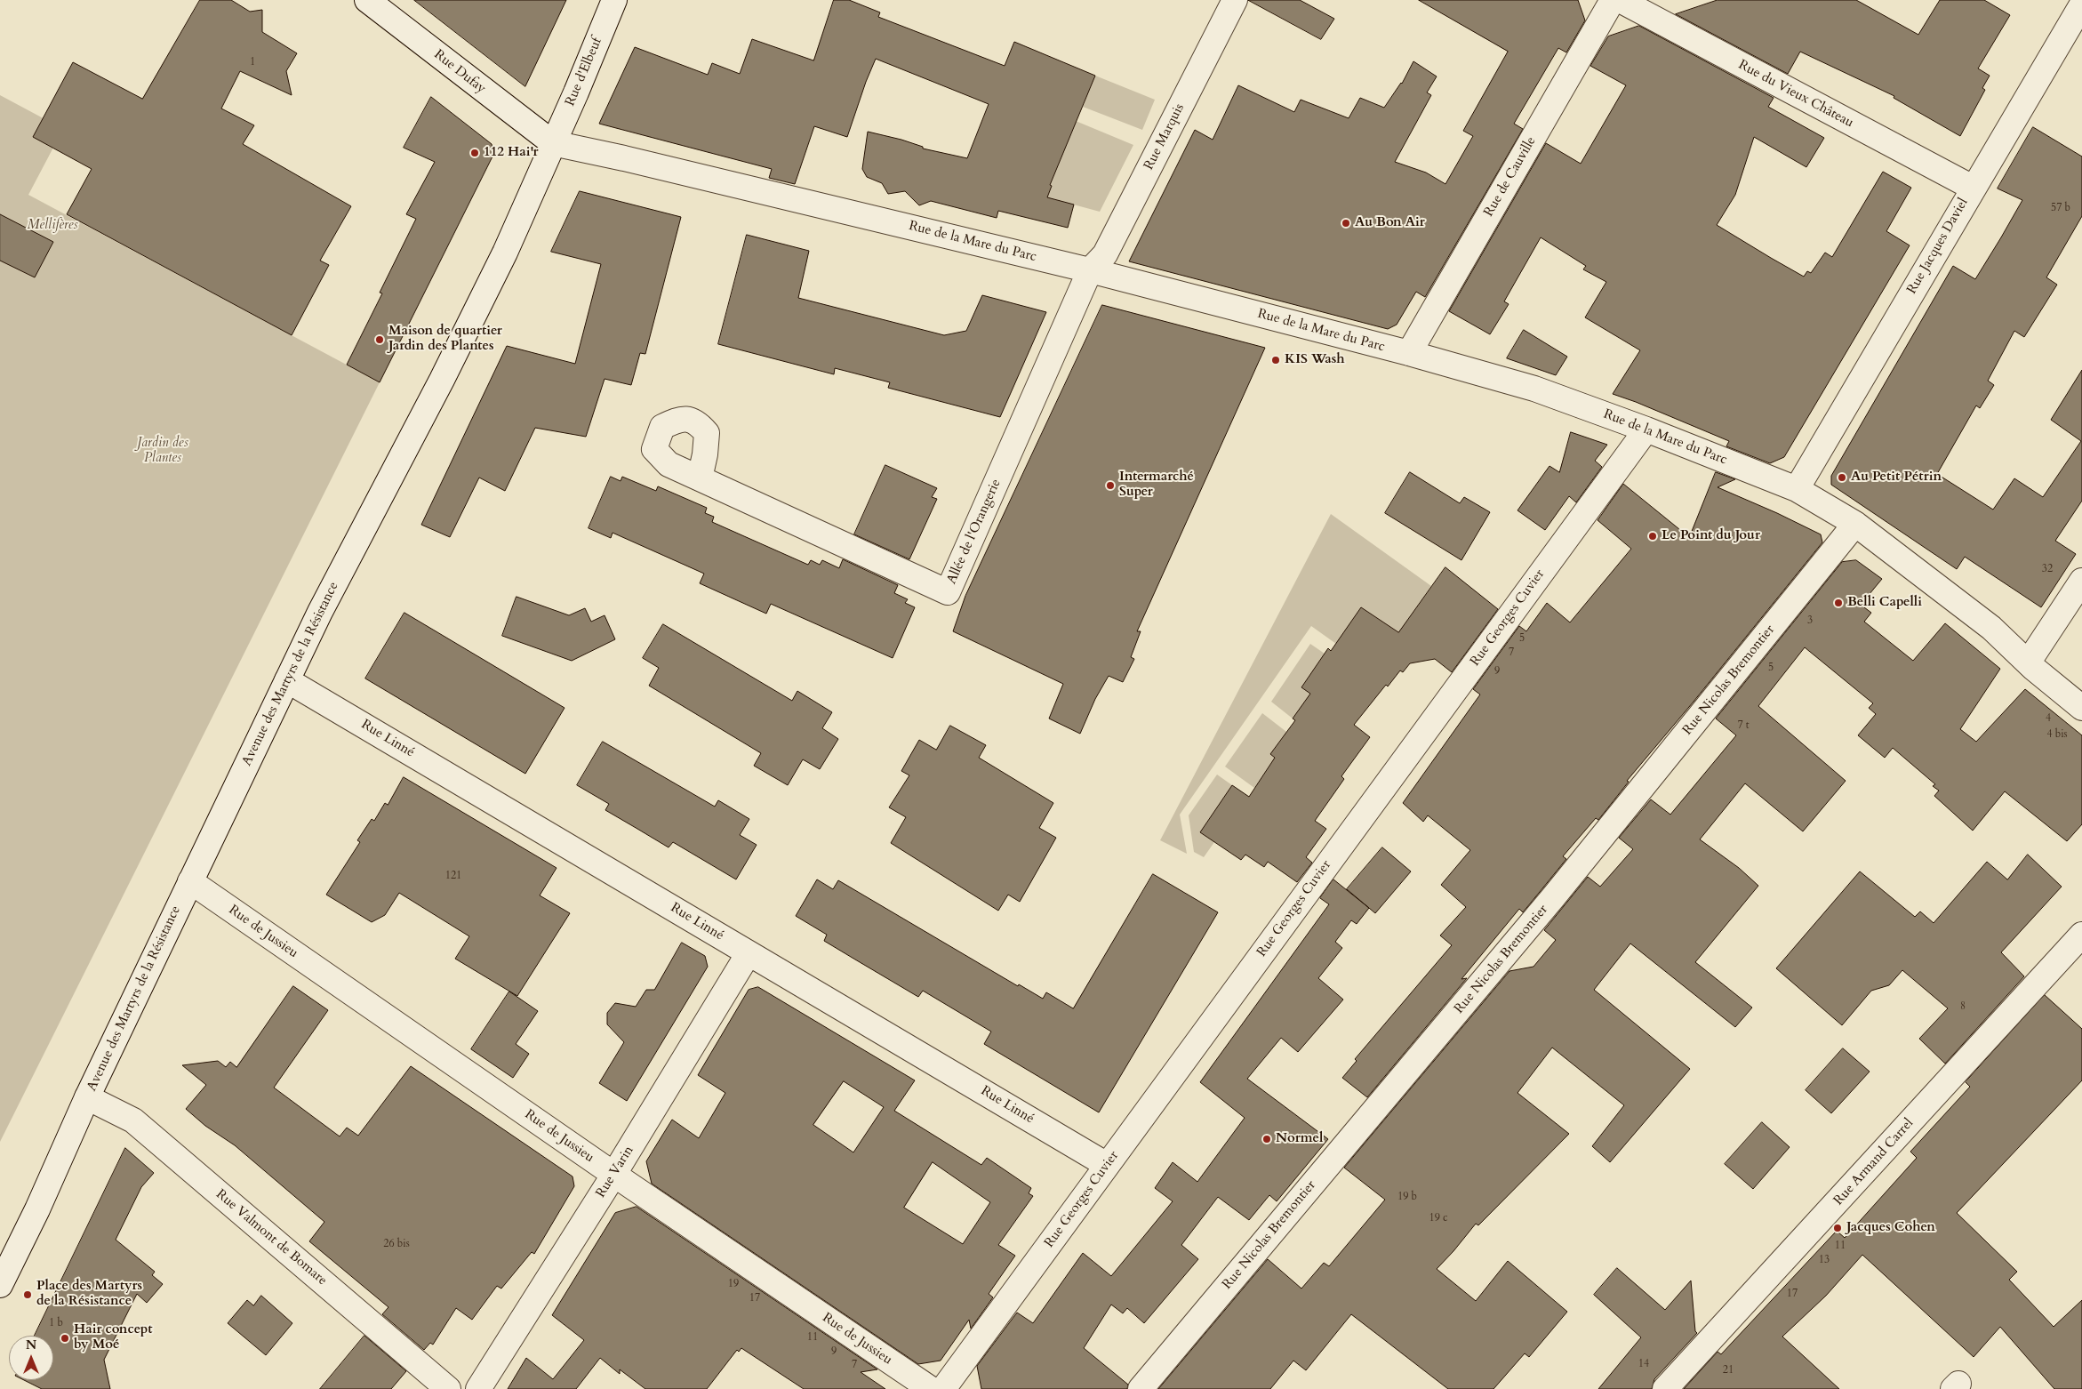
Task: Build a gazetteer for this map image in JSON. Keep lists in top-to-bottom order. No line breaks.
{"streets":{"street":["Rue Dufay","Rue d'Elbeuf","Rue du Vieux Château","Rue Marquis","Rue de Cauville","Rue de la Mare du Parc","Rue Jacques Daviel","Allée de l'Orangerie","Rue Georges Cuvier","Avenue des Martyrs de la Résistance","Rue Nicolas Bremontier","Rue Linné","Rue de Jussieu","Rue Armand Carrel","Rue Varin","Rue Valmont de Bomare"]},"crossings":[["Rue Dufay","Rue d'Elbeuf"],["Rue Dufay","Rue de la Mare du Parc"],["Rue Dufay","Avenue des Martyrs de la Résistance"],["Rue d'Elbeuf","Rue de la Mare du Parc"],["Rue d'Elbeuf","Avenue des Martyrs de la Résistance"],["Rue du Vieux Château","Rue Jacques Daviel"],["Rue Marquis","Rue de la Mare du Parc"],["Rue Marquis","Allée de l'Orangerie"],["Rue de Cauville","Rue de la Mare du Parc"],["Rue de la Mare du Parc","Rue Jacques Daviel"],["Rue de la Mare du Parc","Allée de l'Orangerie"],["Rue de la Mare du Parc","Rue Georges Cuvier"],["Rue de la Mare du Parc","Avenue des Martyrs de la Résistance"],["Rue de la Mare du Parc","Rue Nicolas Bremontier"],["Rue Georges Cuvier","Rue Linné"],["Avenue des Martyrs de la Résistance","Rue Linné"],["Avenue des Martyrs de la Résistance","Rue de Jussieu"],["Avenue des Martyrs de la Résistance","Rue Valmont de Bomare"],["Rue Linné","Rue Varin"],["Rue de Jussieu","Rue Varin"]],"parks":["Mellifères","Jardin des Plantes"],"places":["112 Hai'r","Au Bon Air","Maison de quartier Jardin des Plantes","KIS Wash","Au Petit Pétrin","Intermarché Super","Le Point du Jour","Belli Capelli","Normel","Jacques Cohen","Place des Martyrs de la Résistance","Hair concept by Moé"],"house_numbers":["1","57 b","32","3","5","7","5","9","4","7 t","4 bis","121","8","19 b","19 c","26 bis","11","13","19","17","17","1 b","11","9","14","7","21"],"north":"top"}
